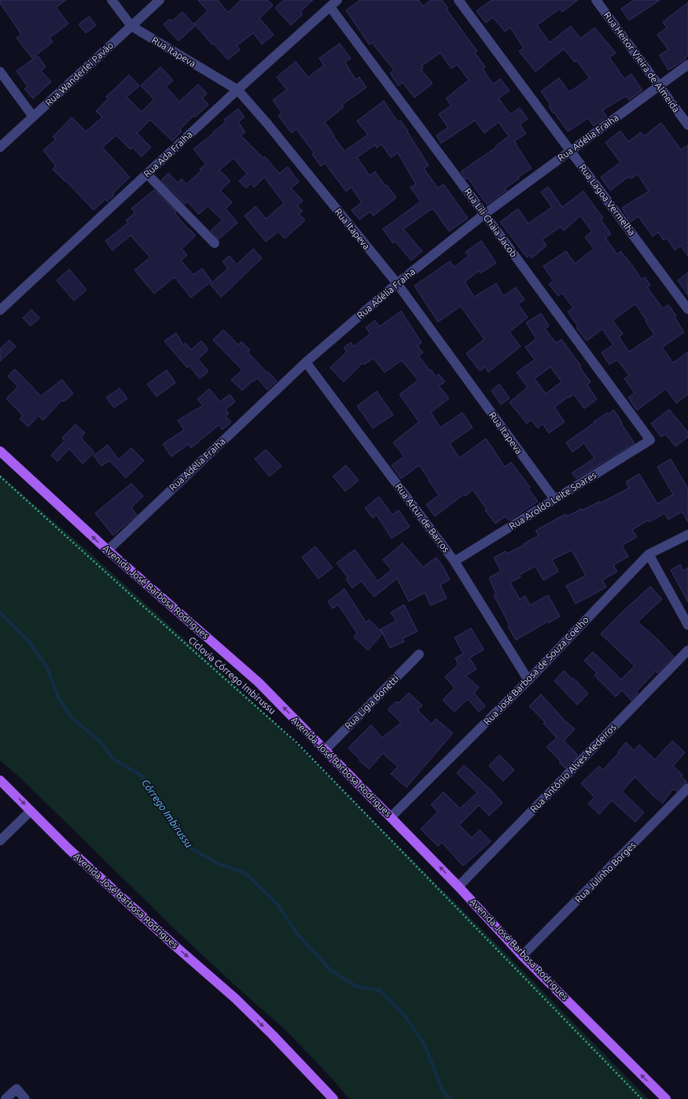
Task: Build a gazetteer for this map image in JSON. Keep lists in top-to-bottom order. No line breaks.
{"streets":{"main road":["Avenida José Barbosa Rodrigues"],"street":["Rua Itapeva","Rua Heitor Vieira de Almeida","Rua Wanderlei Pavão","Rua Adélia Fraiha","Rua Ada Fraiha","Rua Lagoa Vermelha","Rua Lili Chaia Jacob","Rua Aroldo Leite Soares","Rua Artur de Barros","Rua José Barbosa de Souza Coelho","Rua Lígia Bonetti","Rua Antônio Alves Medeiros","Rua Julinho Borges"],"path":["Ciclovia Córrego Imbirussu"]},"crossings":[["Rua Itapeva","Rua Wanderlei Pavão"],["Rua Itapeva","Rua Adélia Fraiha"],["Rua Itapeva","Rua Ada Fraiha"],["Rua Itapeva","Rua Aroldo Leite Soares"],["Rua Heitor Vieira de Almeida","Rua Adélia Fraiha"],["Rua Adélia Fraiha","Rua Lagoa Vermelha"],["Rua Adélia Fraiha","Rua Lili Chaia Jacob"],["Rua Adélia Fraiha","Rua Artur de Barros"],["Rua Adélia Fraiha","Avenida José Barbosa Rodrigues"],["Rua Ada Fraiha","Rua Lili Chaia Jacob"],["Rua Lili Chaia Jacob","Rua Aroldo Leite Soares"],["Rua Aroldo Leite Soares","Rua Artur de Barros"],["Rua Artur de Barros","Rua José Barbosa de Souza Coelho"],["Avenida José Barbosa Rodrigues","Rua José Barbosa de Souza Coelho"],["Avenida José Barbosa Rodrigues","Rua Lígia Bonetti"],["Avenida José Barbosa Rodrigues","Rua Antônio Alves Medeiros"],["Avenida José Barbosa Rodrigues","Rua Julinho Borges"]],"water":["Córrego Imbirussu"]}
